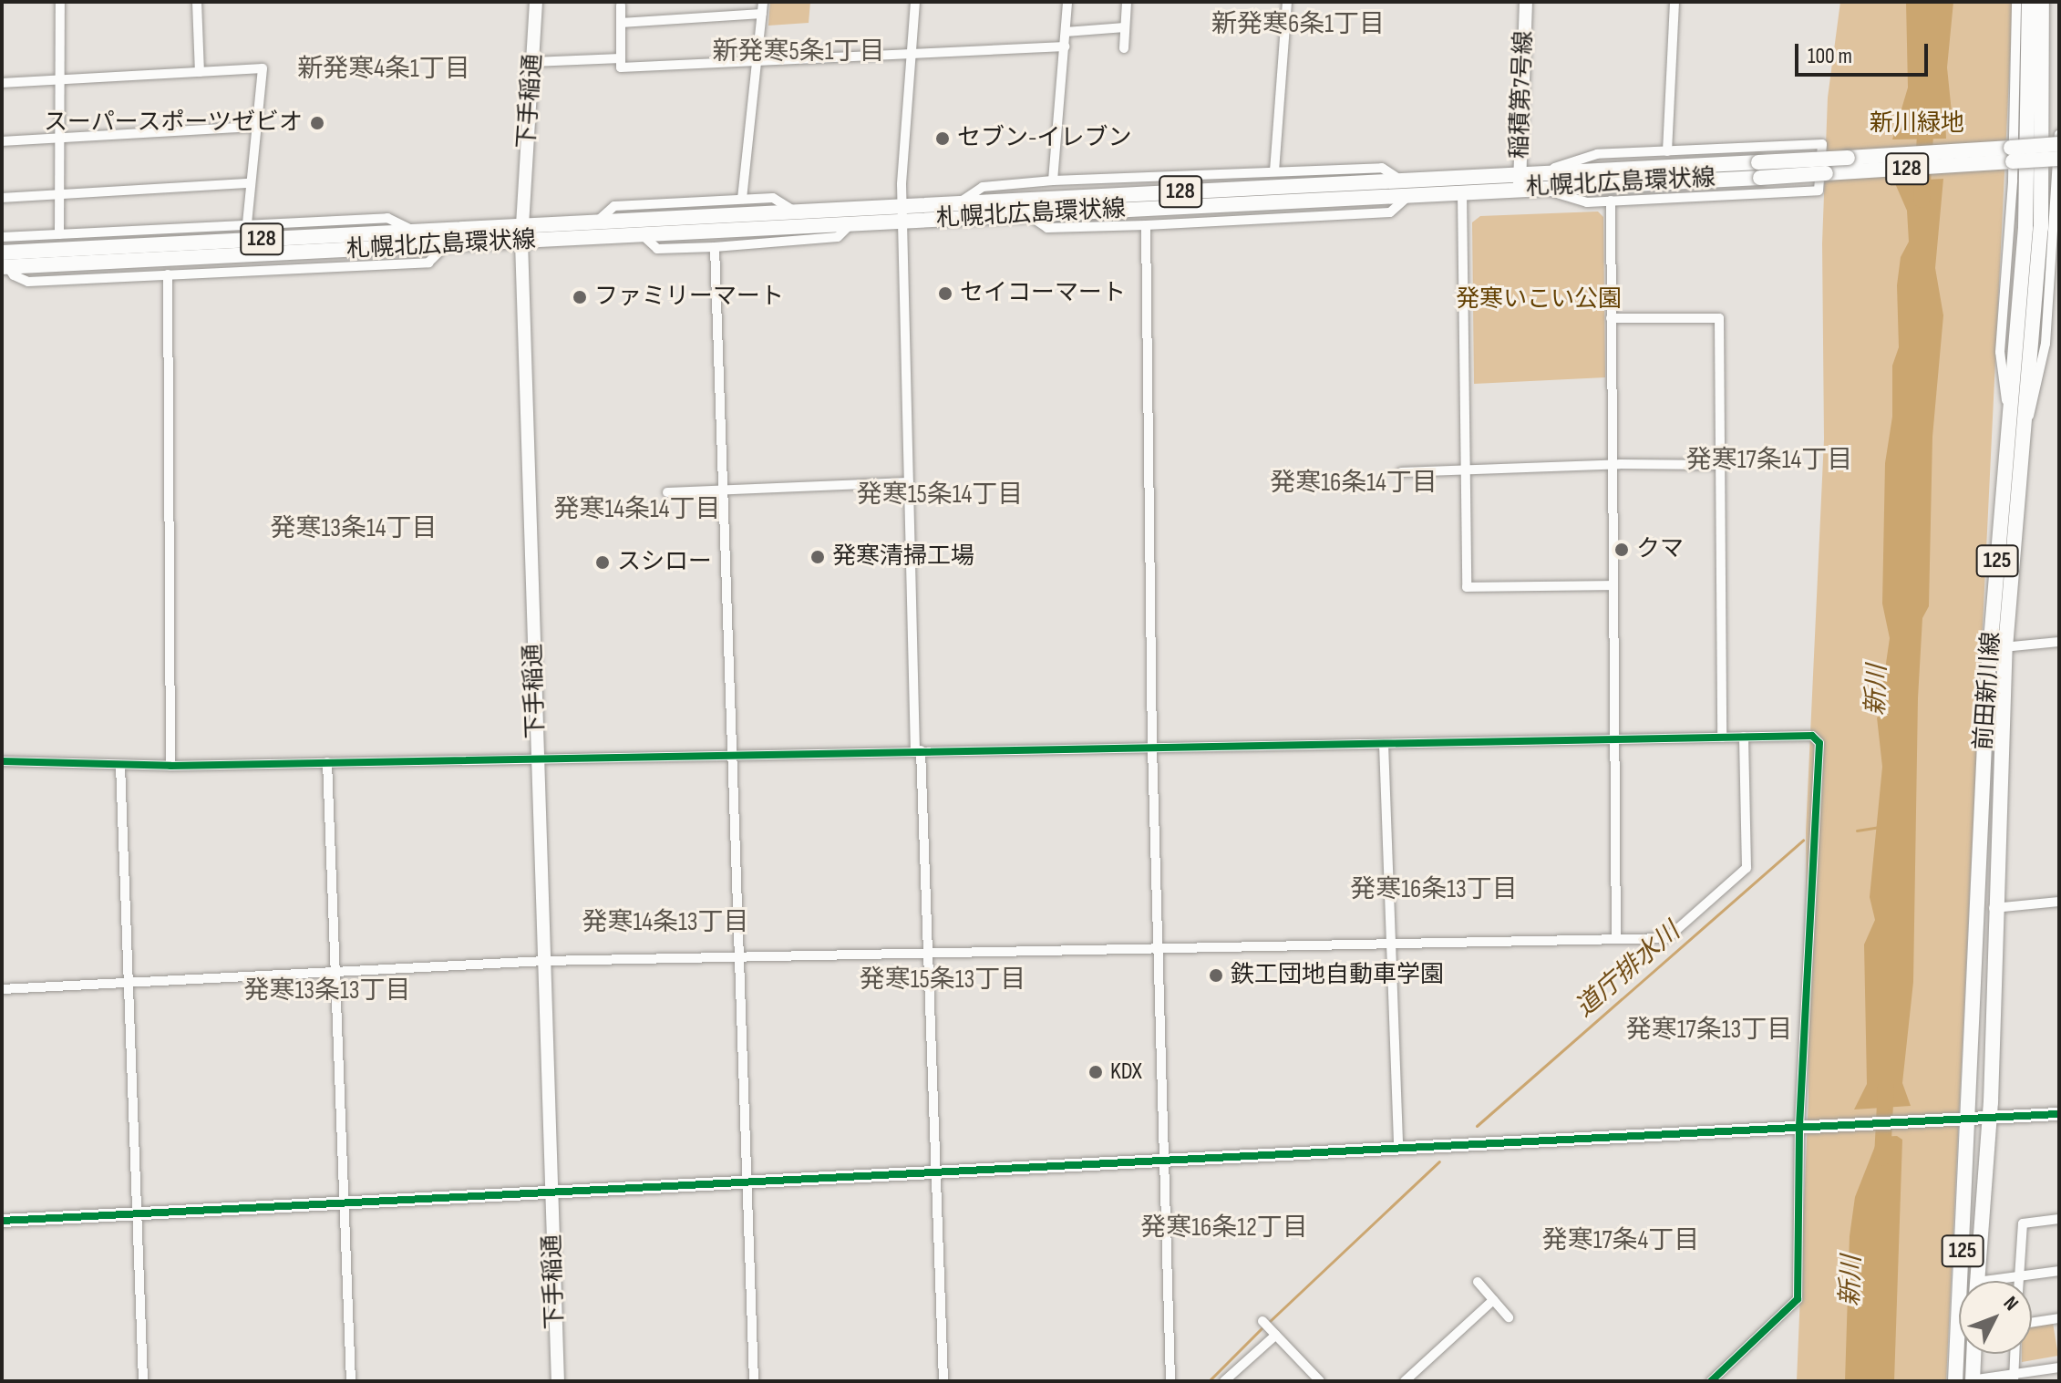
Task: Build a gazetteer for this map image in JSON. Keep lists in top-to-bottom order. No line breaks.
{"streets":{"main road":["128","札幌北広島環状線","125","前田新川線"],"street":["稲積第7号線","下手稲通"]},"crossings":[["稲積第7号線","札幌北広島環状線"],["下手稲通","札幌北広島環状線"]],"districts":["新発寒6条1丁目","新発寒5条1丁目","新発寒4条1丁目","発寒17条14丁目","発寒16条14丁目","発寒15条14丁目","発寒14条14丁目","発寒13条14丁目","発寒16条13丁目","発寒14条13丁目","発寒15条13丁目","発寒13条13丁目","発寒17条13丁目","発寒16条12丁目","発寒17条4丁目"],"water":["新川","道庁排水川"],"parks":["新川緑地","発寒いこい公園"],"places":["スーパースポーツゼビオ","セブン-イレブン","セイコーマート","ファミリーマート","クマ","発寒清掃工場","スシロー","鉄工団地自動車学園","KDX"],"scale_bar":"100 m","north":"top right"}
